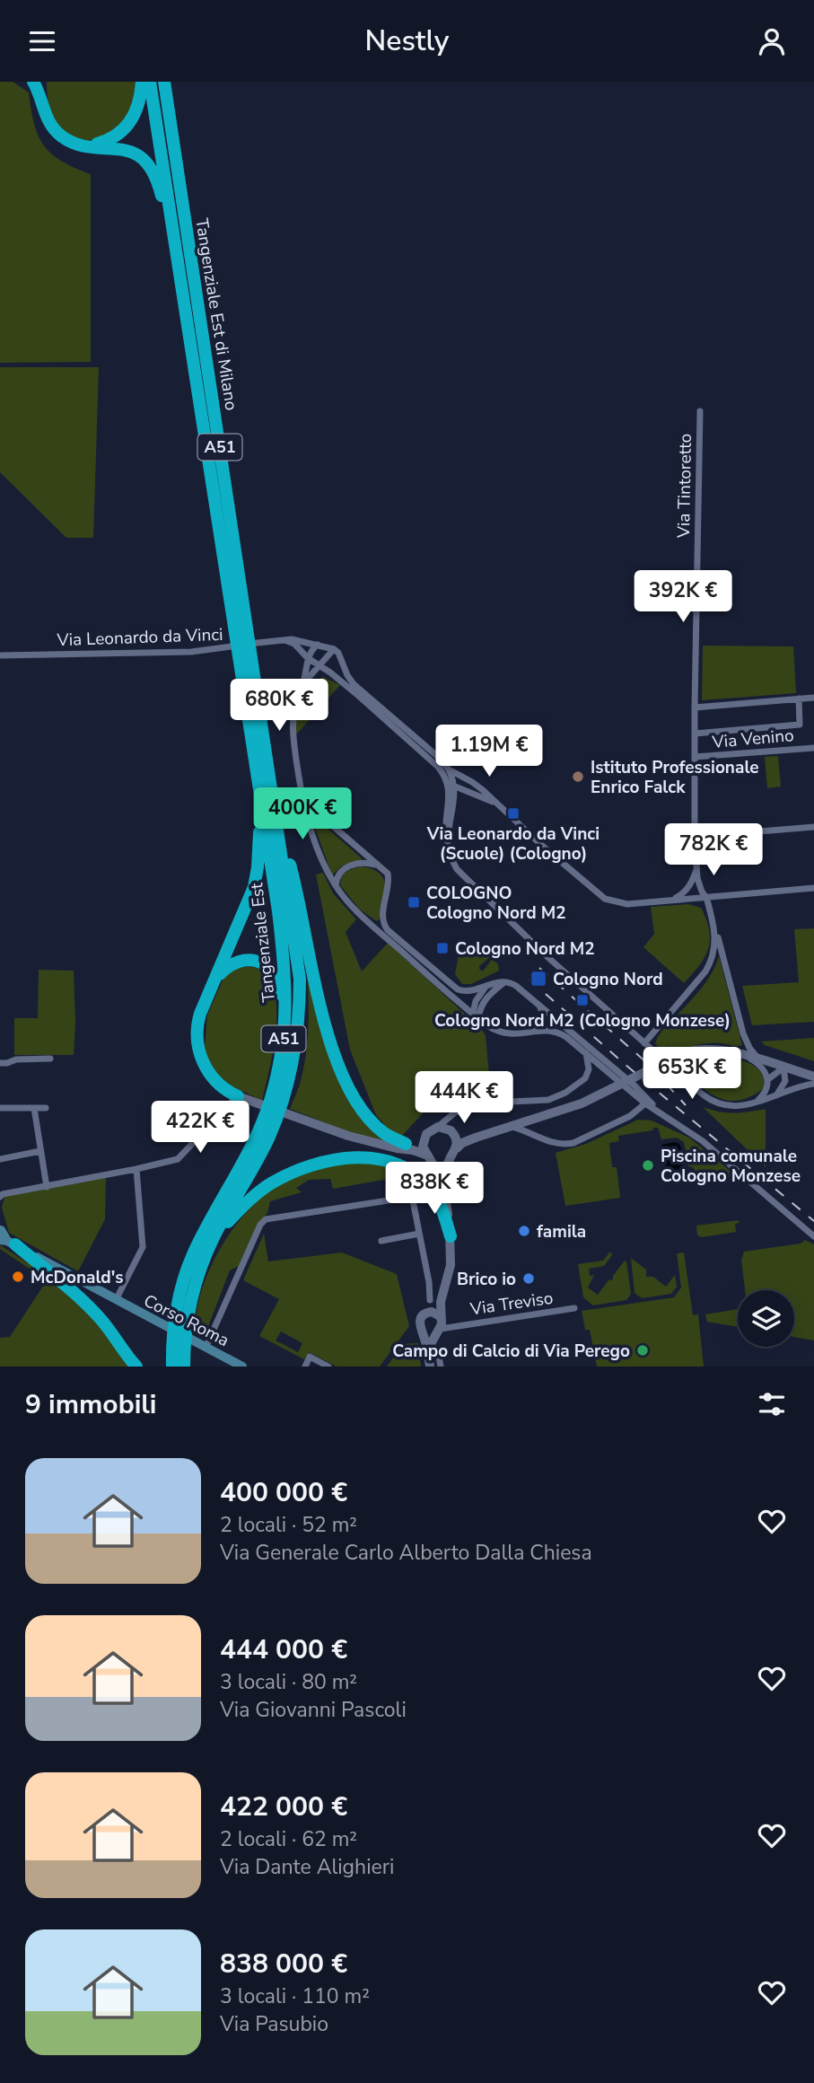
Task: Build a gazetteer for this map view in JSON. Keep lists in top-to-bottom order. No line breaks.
{"streets":{"highway":["Tangenziale Est di Milano","A51","Tangenziale Est"],"main road":["Corso Roma"],"street":["Via Tintoretto","Via Leonardo da Vinci","Via Venino","Via Treviso"]},"crossings":[["Tangenziale Est di Milano","Tangenziale Est"],["Via Tintoretto","Via Venino"]],"places":{"other":["Istituto Professionale Enrico Falck","Piscina comunale Cologno Monzese","famila","McDonald's","Brico io","Campo di Calcio di Via Perego"],"transit":["Via Leonardo da Vinci (Scuole) (Cologno)","COLOGNO Cologno Nord M2","Cologno Nord M2","Cologno Nord","Cologno Nord M2 (Cologno Monzese)"]},"page":{"header":"Nestly","price":["392K €","680K €","1.19M €","400K €","782K €","653K €","444K €","422K €","838K €"],"heading":"9 immobili","list":[{"name":"400 000 €","note":"2 locali · 52 m² · Via Generale Carlo Alberto Dalla Chiesa"},{"name":"444 000 €","note":"3 locali · 80 m² · Via Giovanni Pascoli"},{"name":"422 000 €","note":"2 locali · 62 m² · Via Dante Alighieri"},{"name":"838 000 €","note":"3 locali · 110 m² · Via Pasubio"}]}}
